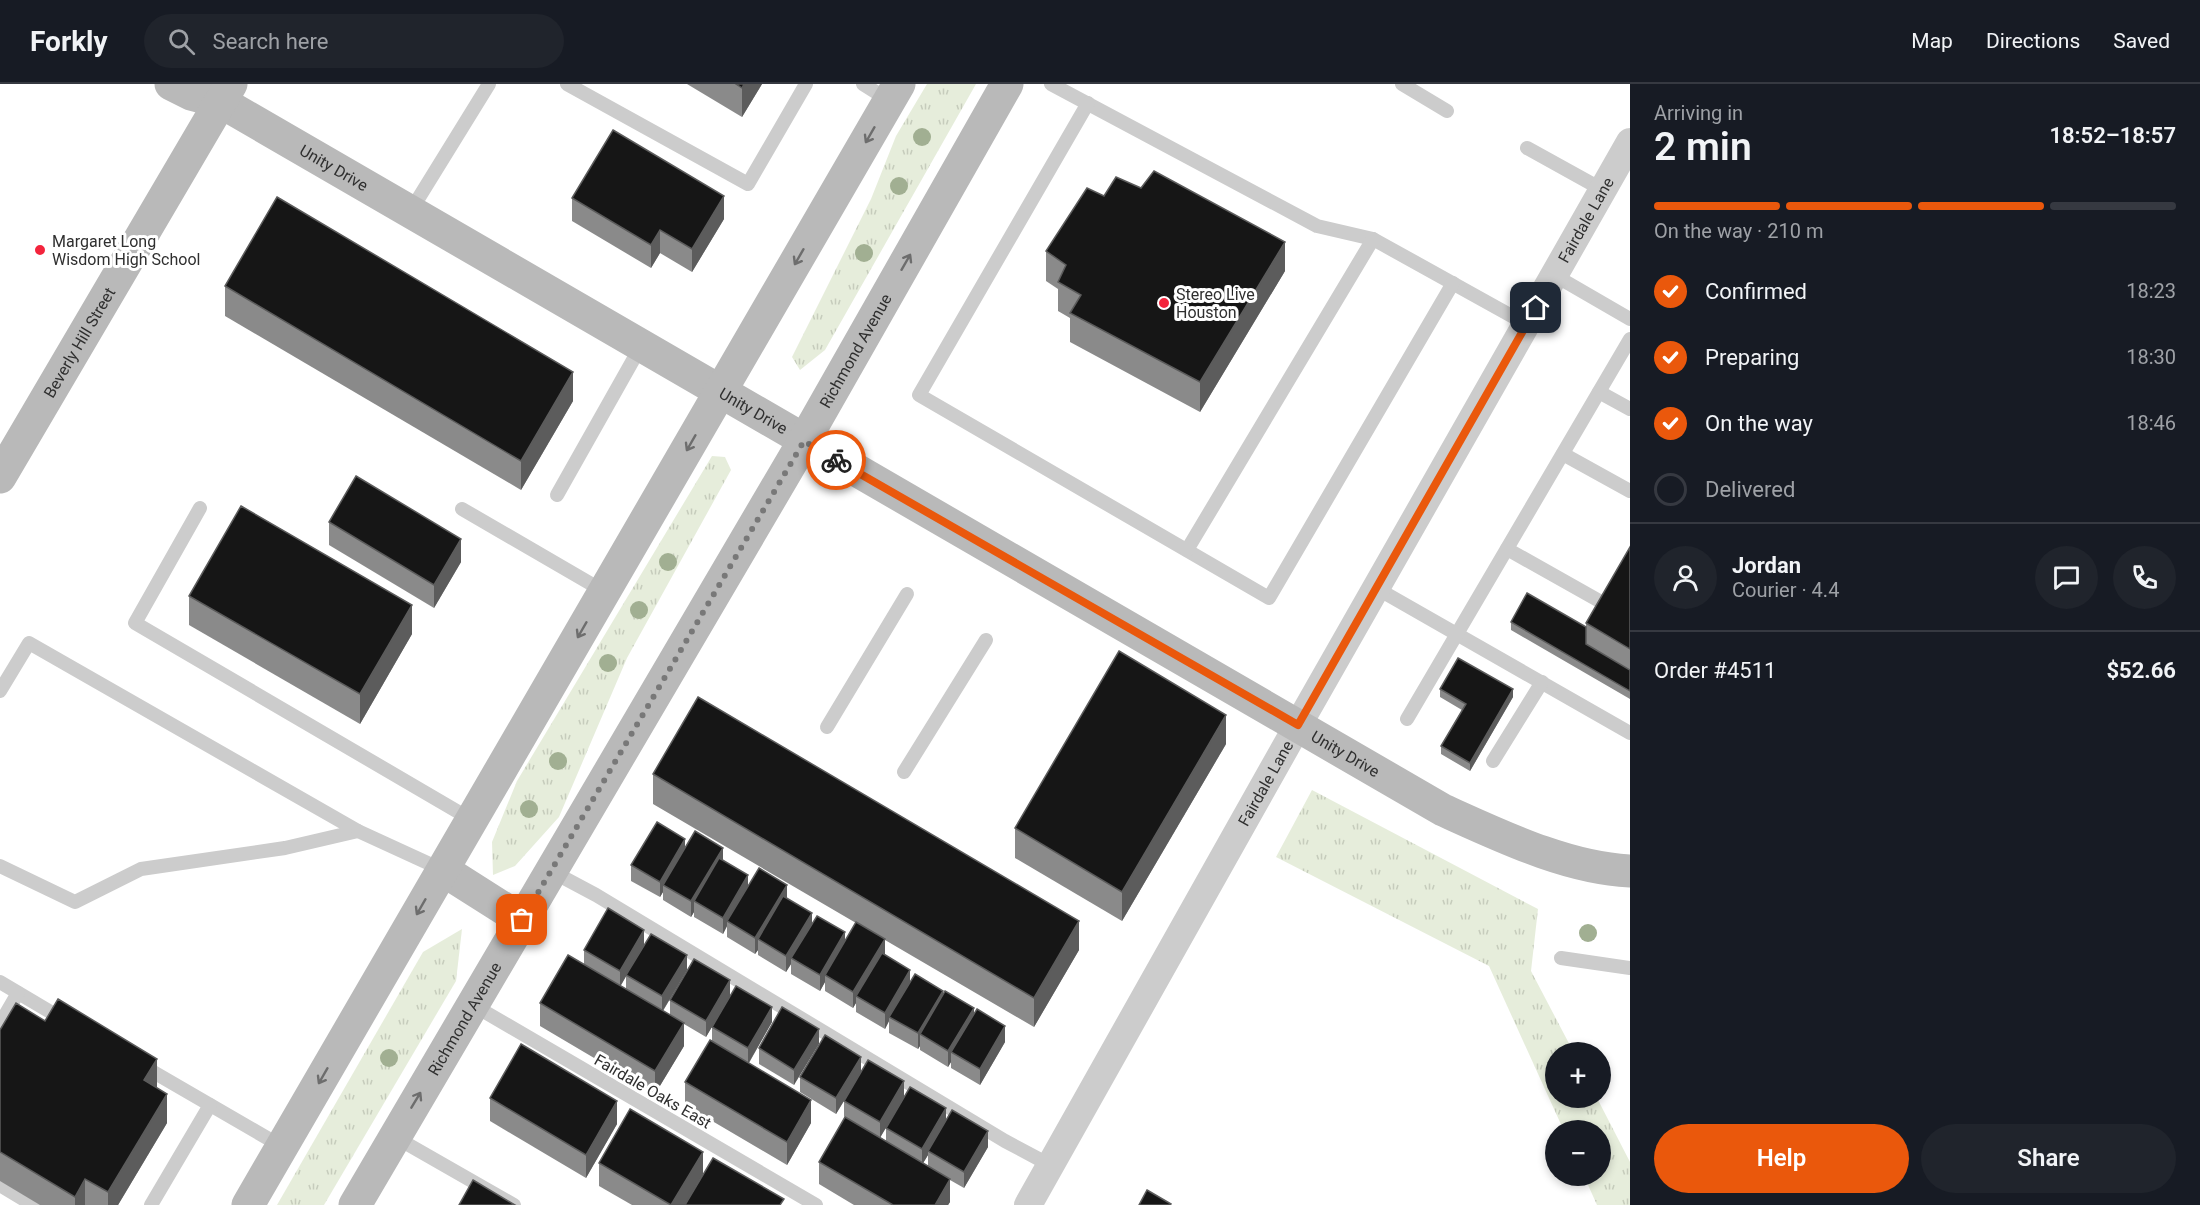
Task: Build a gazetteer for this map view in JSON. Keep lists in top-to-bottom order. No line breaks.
{"streets":{"main road":["Unity Drive","Beverly Hill Street","Richmond Avenue"],"street":["Fairdale Lane"],"lane":["Fairdale Oaks East"]},"crossings":[["Unity Drive","Fairdale Lane"],["Unity Drive","Beverly Hill Street"],["Unity Drive","Richmond Avenue"],["Richmond Avenue","Fairdale Oaks East"]],"places":["Margaret Long Wisdom High School","Stereo Live Houston"],"page":{"header":"Forkly","search":"Search here","nav":["Map","Directions","Saved"],"heading":["2 min","Arriving in","18:52–18:57"],"panel":["Jordan","Courier · 4.4","Order #4511","$52.66"],"bar":"On the way · 210 m","list":[["Confirmed","18:23"],["Preparing","18:30"],["On the way","18:46"],"Delivered"],"map_buttons":["+","−"],"buttons":["Help","Share"]}}
